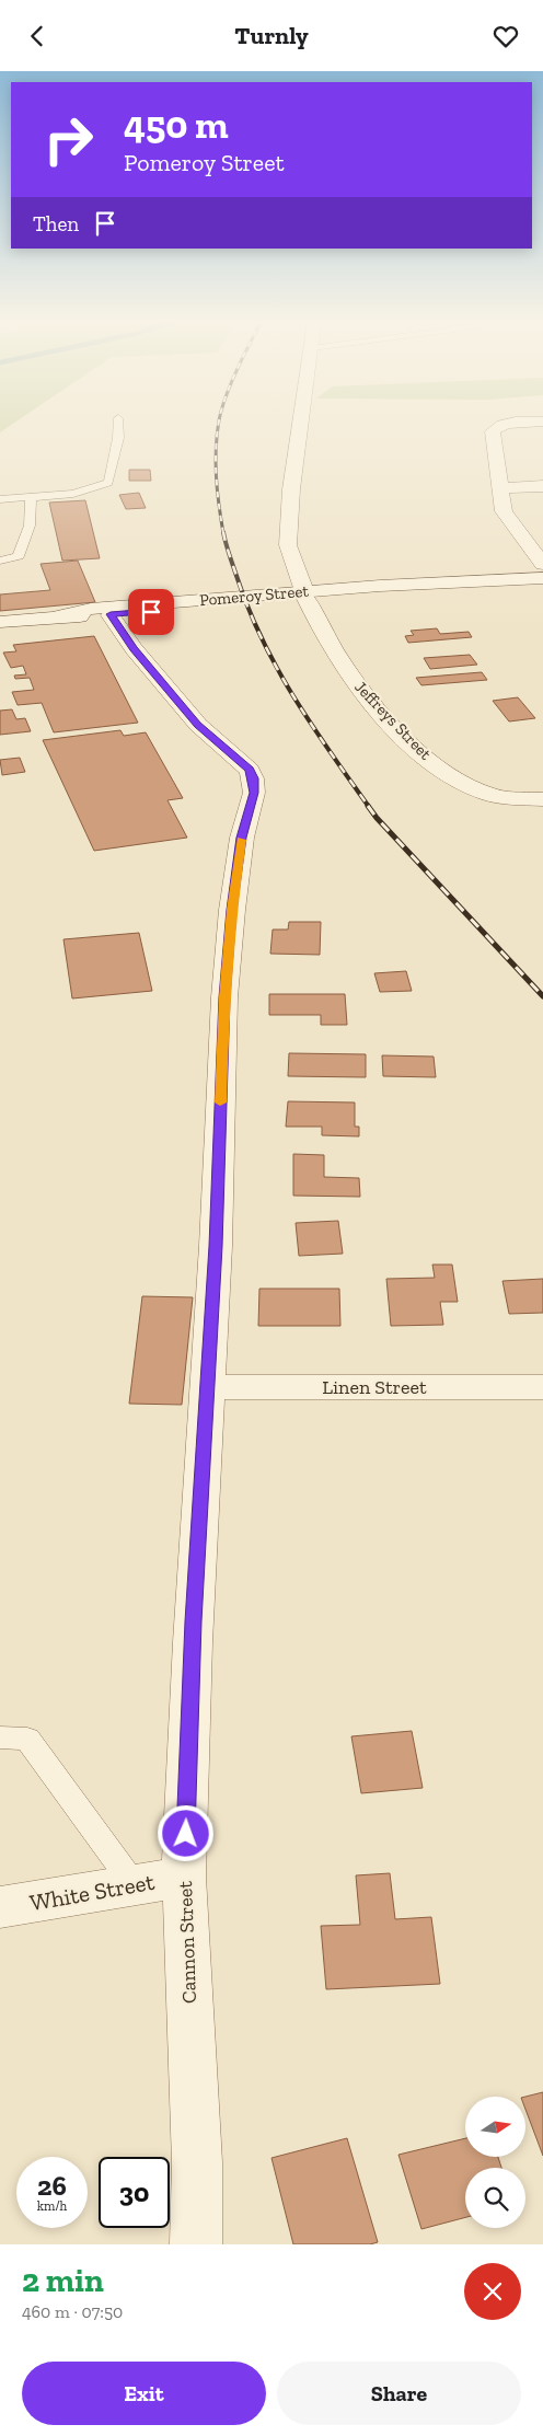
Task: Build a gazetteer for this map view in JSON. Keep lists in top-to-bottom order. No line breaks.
{"streets":{"street":["Pomeroy Street","Jeffreys Street","Linen Street","White Street","Cannon Street"]},"crossings":[["Pomeroy Street","Jeffreys Street"],["Pomeroy Street","Cannon Street"],["Linen Street","Cannon Street"],["White Street","Cannon Street"]],"north":"right","page":{"header":"Turnly","turn":["450 m","Pomeroy Street"],"then":"Then","speed":"26 km/h","limit":"30","heading":["2 min","460 m · 07:50"],"buttons":["Exit","Share"]}}
